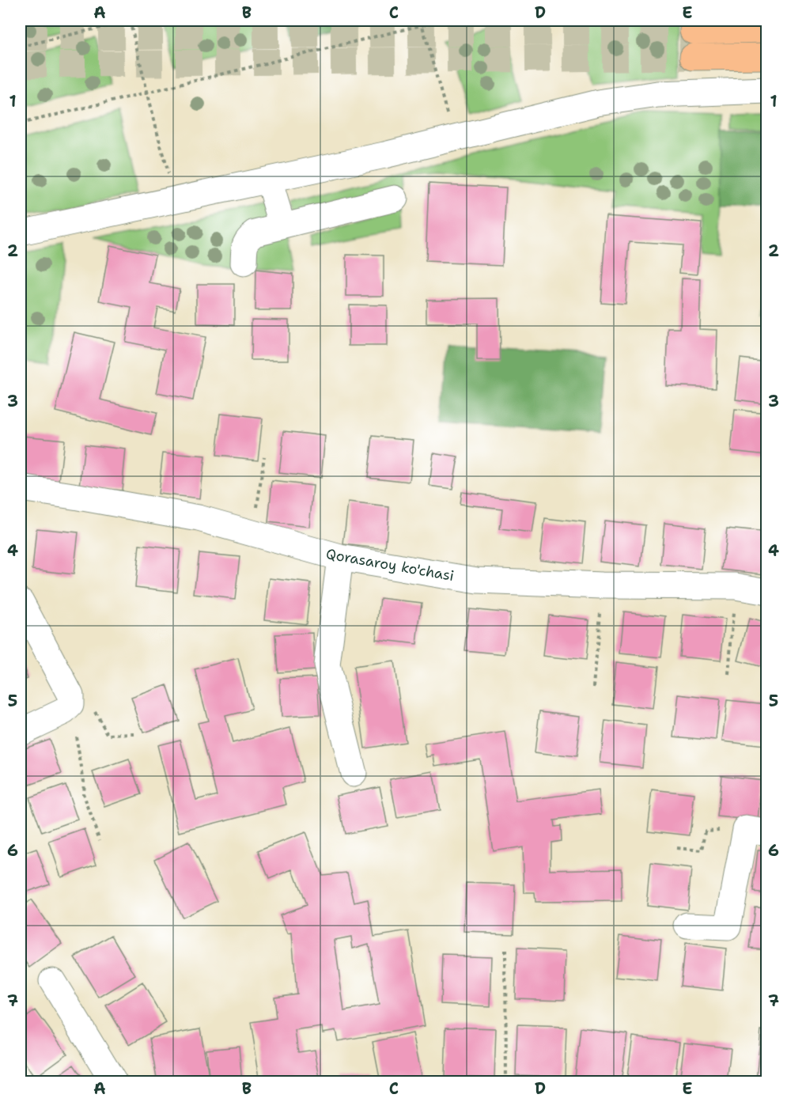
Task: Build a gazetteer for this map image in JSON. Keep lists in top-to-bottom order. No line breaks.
{"streets":{"street":["Qorasaroy ko'chasi"]},"grid":{"columns":["A","B","C","D","E"],"rows":["1","2","3","4","5","6","7"]}}
